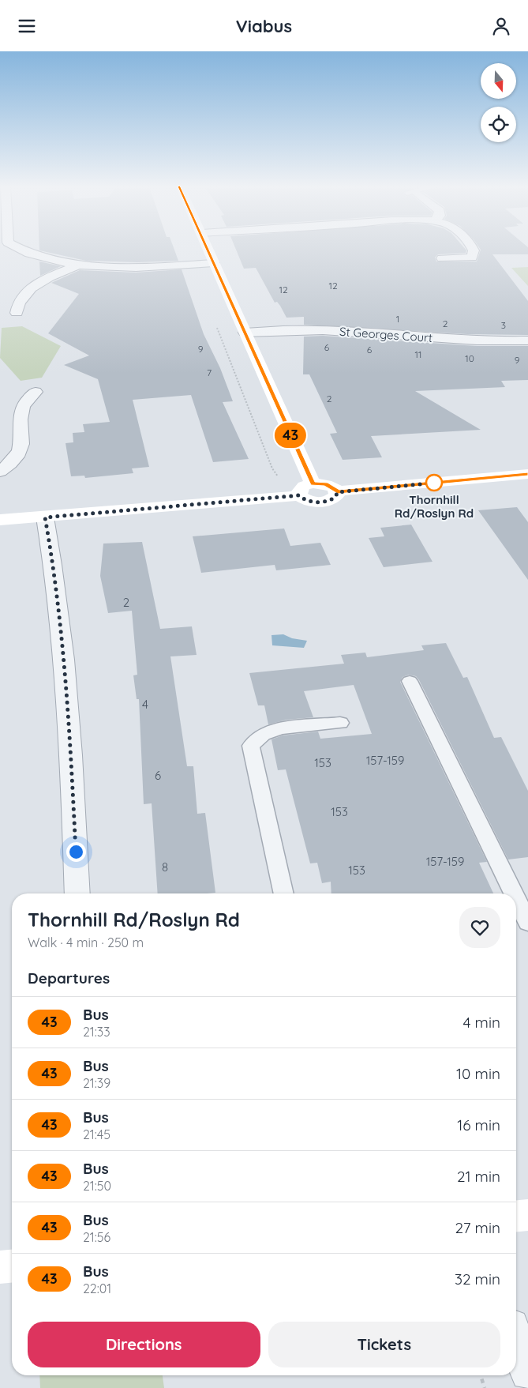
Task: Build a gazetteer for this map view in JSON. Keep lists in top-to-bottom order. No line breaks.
{"streets":{"street":["St Georges Court"]},"places":["Thornhill Rd/Roslyn Rd"],"lines":["bus line 43"],"house_numbers":["12","12","1","2","3","6","9","6","11","10","9","7","2","2","4","157-159","153","6","153","157-159","8","153"],"north":"bottom","page":{"header":"Viabus","on_map":"43","heading":[["Thornhill Rd/Roslyn Rd","Walk · 4 min · 250 m"],"Departures"],"list":[{"mark":"43","name":"Bus","note":"21:33","value":"4 min"},{"mark":"43","name":"Bus","note":"21:39","value":"10 min"},{"mark":"43","name":"Bus","note":"21:45","value":"16 min"},{"mark":"43","name":"Bus","note":"21:50","value":"21 min"},{"mark":"43","name":"Bus","note":"21:56","value":"27 min"},{"mark":"43","name":"Bus","note":"22:01","value":"32 min"}],"buttons":["Directions","Tickets"]}}
